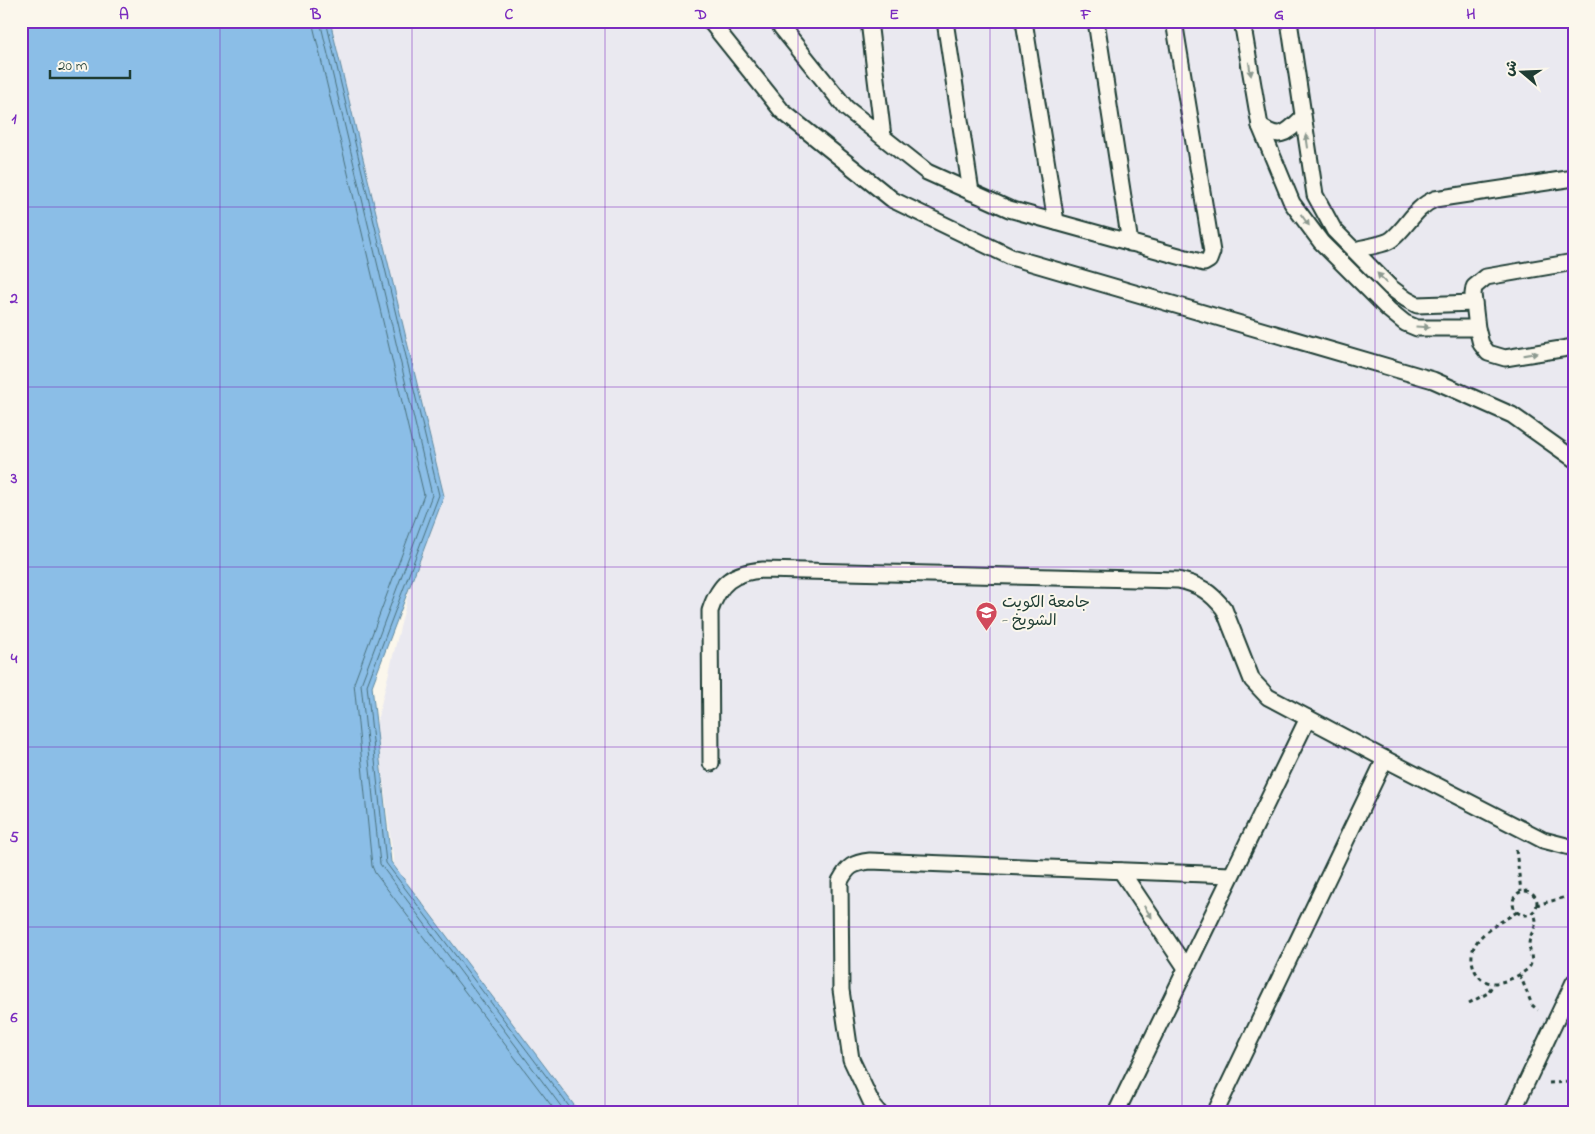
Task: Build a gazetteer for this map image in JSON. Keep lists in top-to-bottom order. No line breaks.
{"places":{"school or university":["جامعة الكويت - الشويخ"]},"scale_bar":"20 m","north":"left","grid":{"columns":["A","B","C","D","E","F","G","H"],"rows":["1","2","3","4","5","6"]}}
